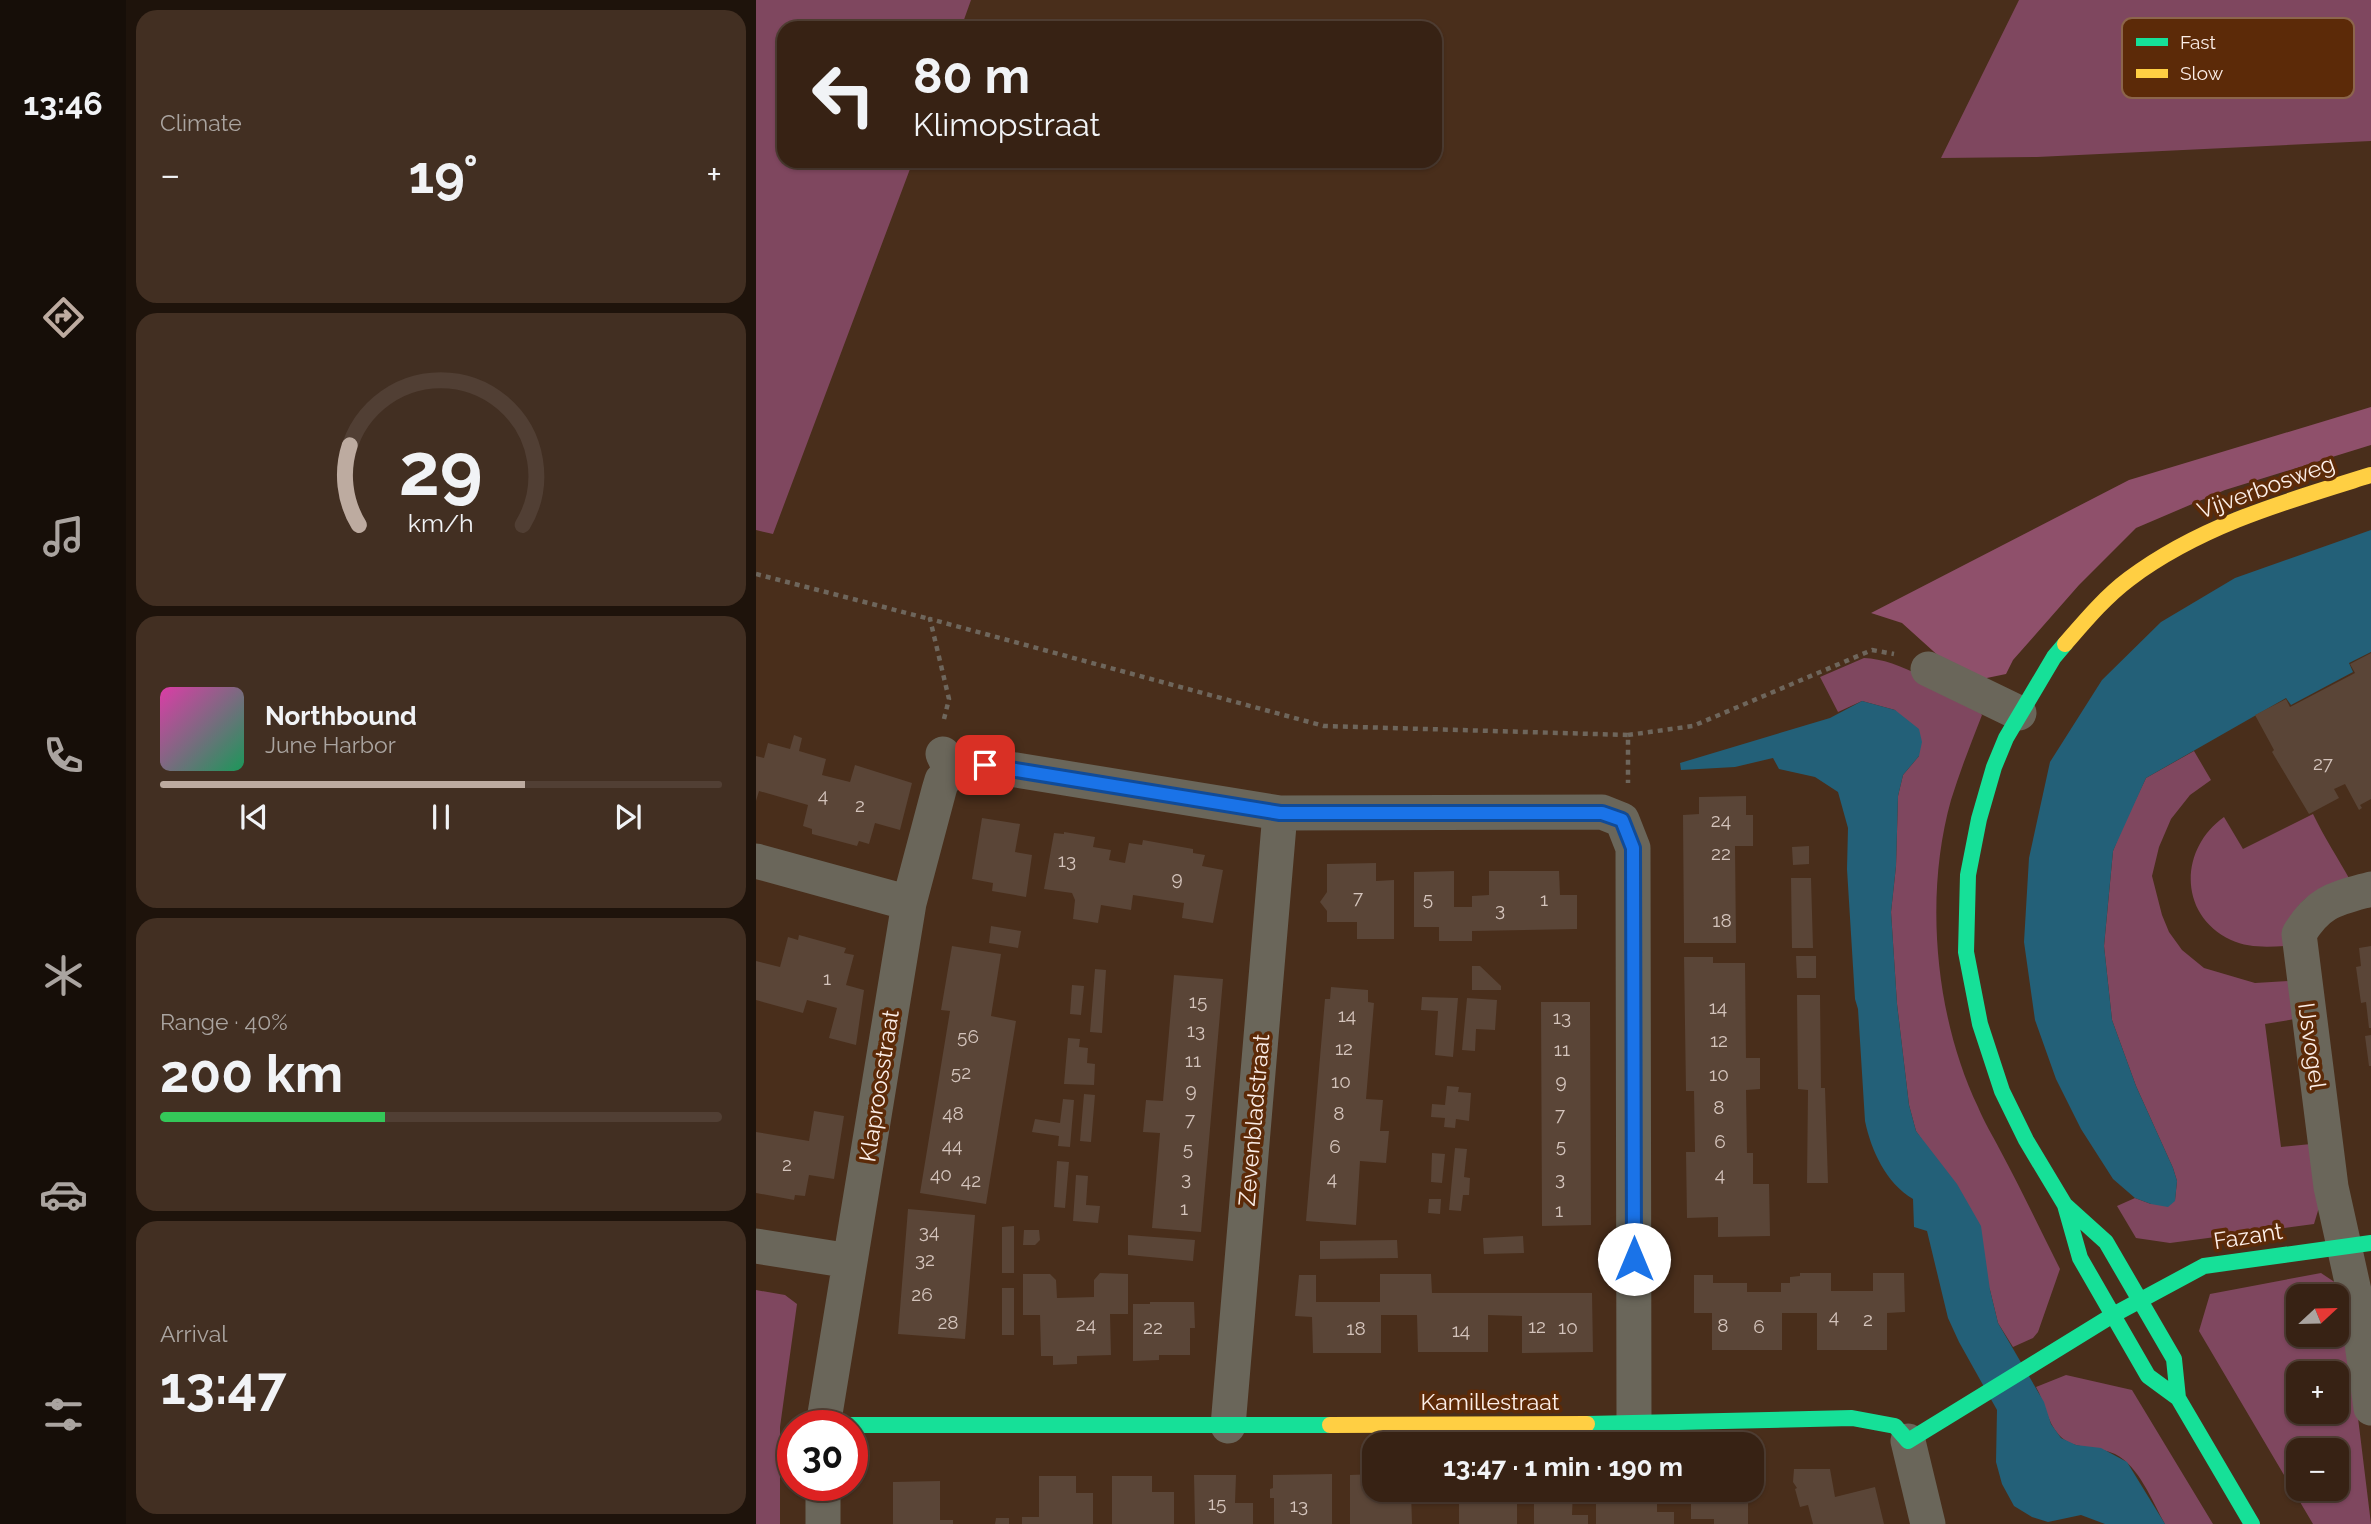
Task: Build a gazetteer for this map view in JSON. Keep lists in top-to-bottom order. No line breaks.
{"streets":{"street":["Vijverbosweg","IJsvogel","Klaproosstraat","Zevenbladstraat","Fazant","Kamillestraat"]},"crossings":[["Vijverbosweg","Fazant"],["IJsvogel","Fazant"],["Zevenbladstraat","Kamillestraat"]],"house_numbers":["27","4","2","24","22","13","9","7","5","1","3","18","1","15","14","14","13","13","56","12","12","11","11","52","10","10","9","9","8","48","8","7","7","6","44","5","6","5","2","40","4","3","4","3","42","1","1","34","32","26","4","2","28","24","8","12","6","22","10","18","14","15","13"],"legend":["Fast","Slow"],"north":"right","page":{"tabs":"13:46","tile":["Climate",["Range · 40%","200 km"],["Arrival","13:47"]],"turn":["80 m","Klimopstraat"],"heat":["−","19°","+"],"song":["Northbound","June Harbor"],"map_buttons":["+","−"],"limit":"30","trip":"13:47 · 1 min · 190 m","gauge":["29","km/h"]}}
